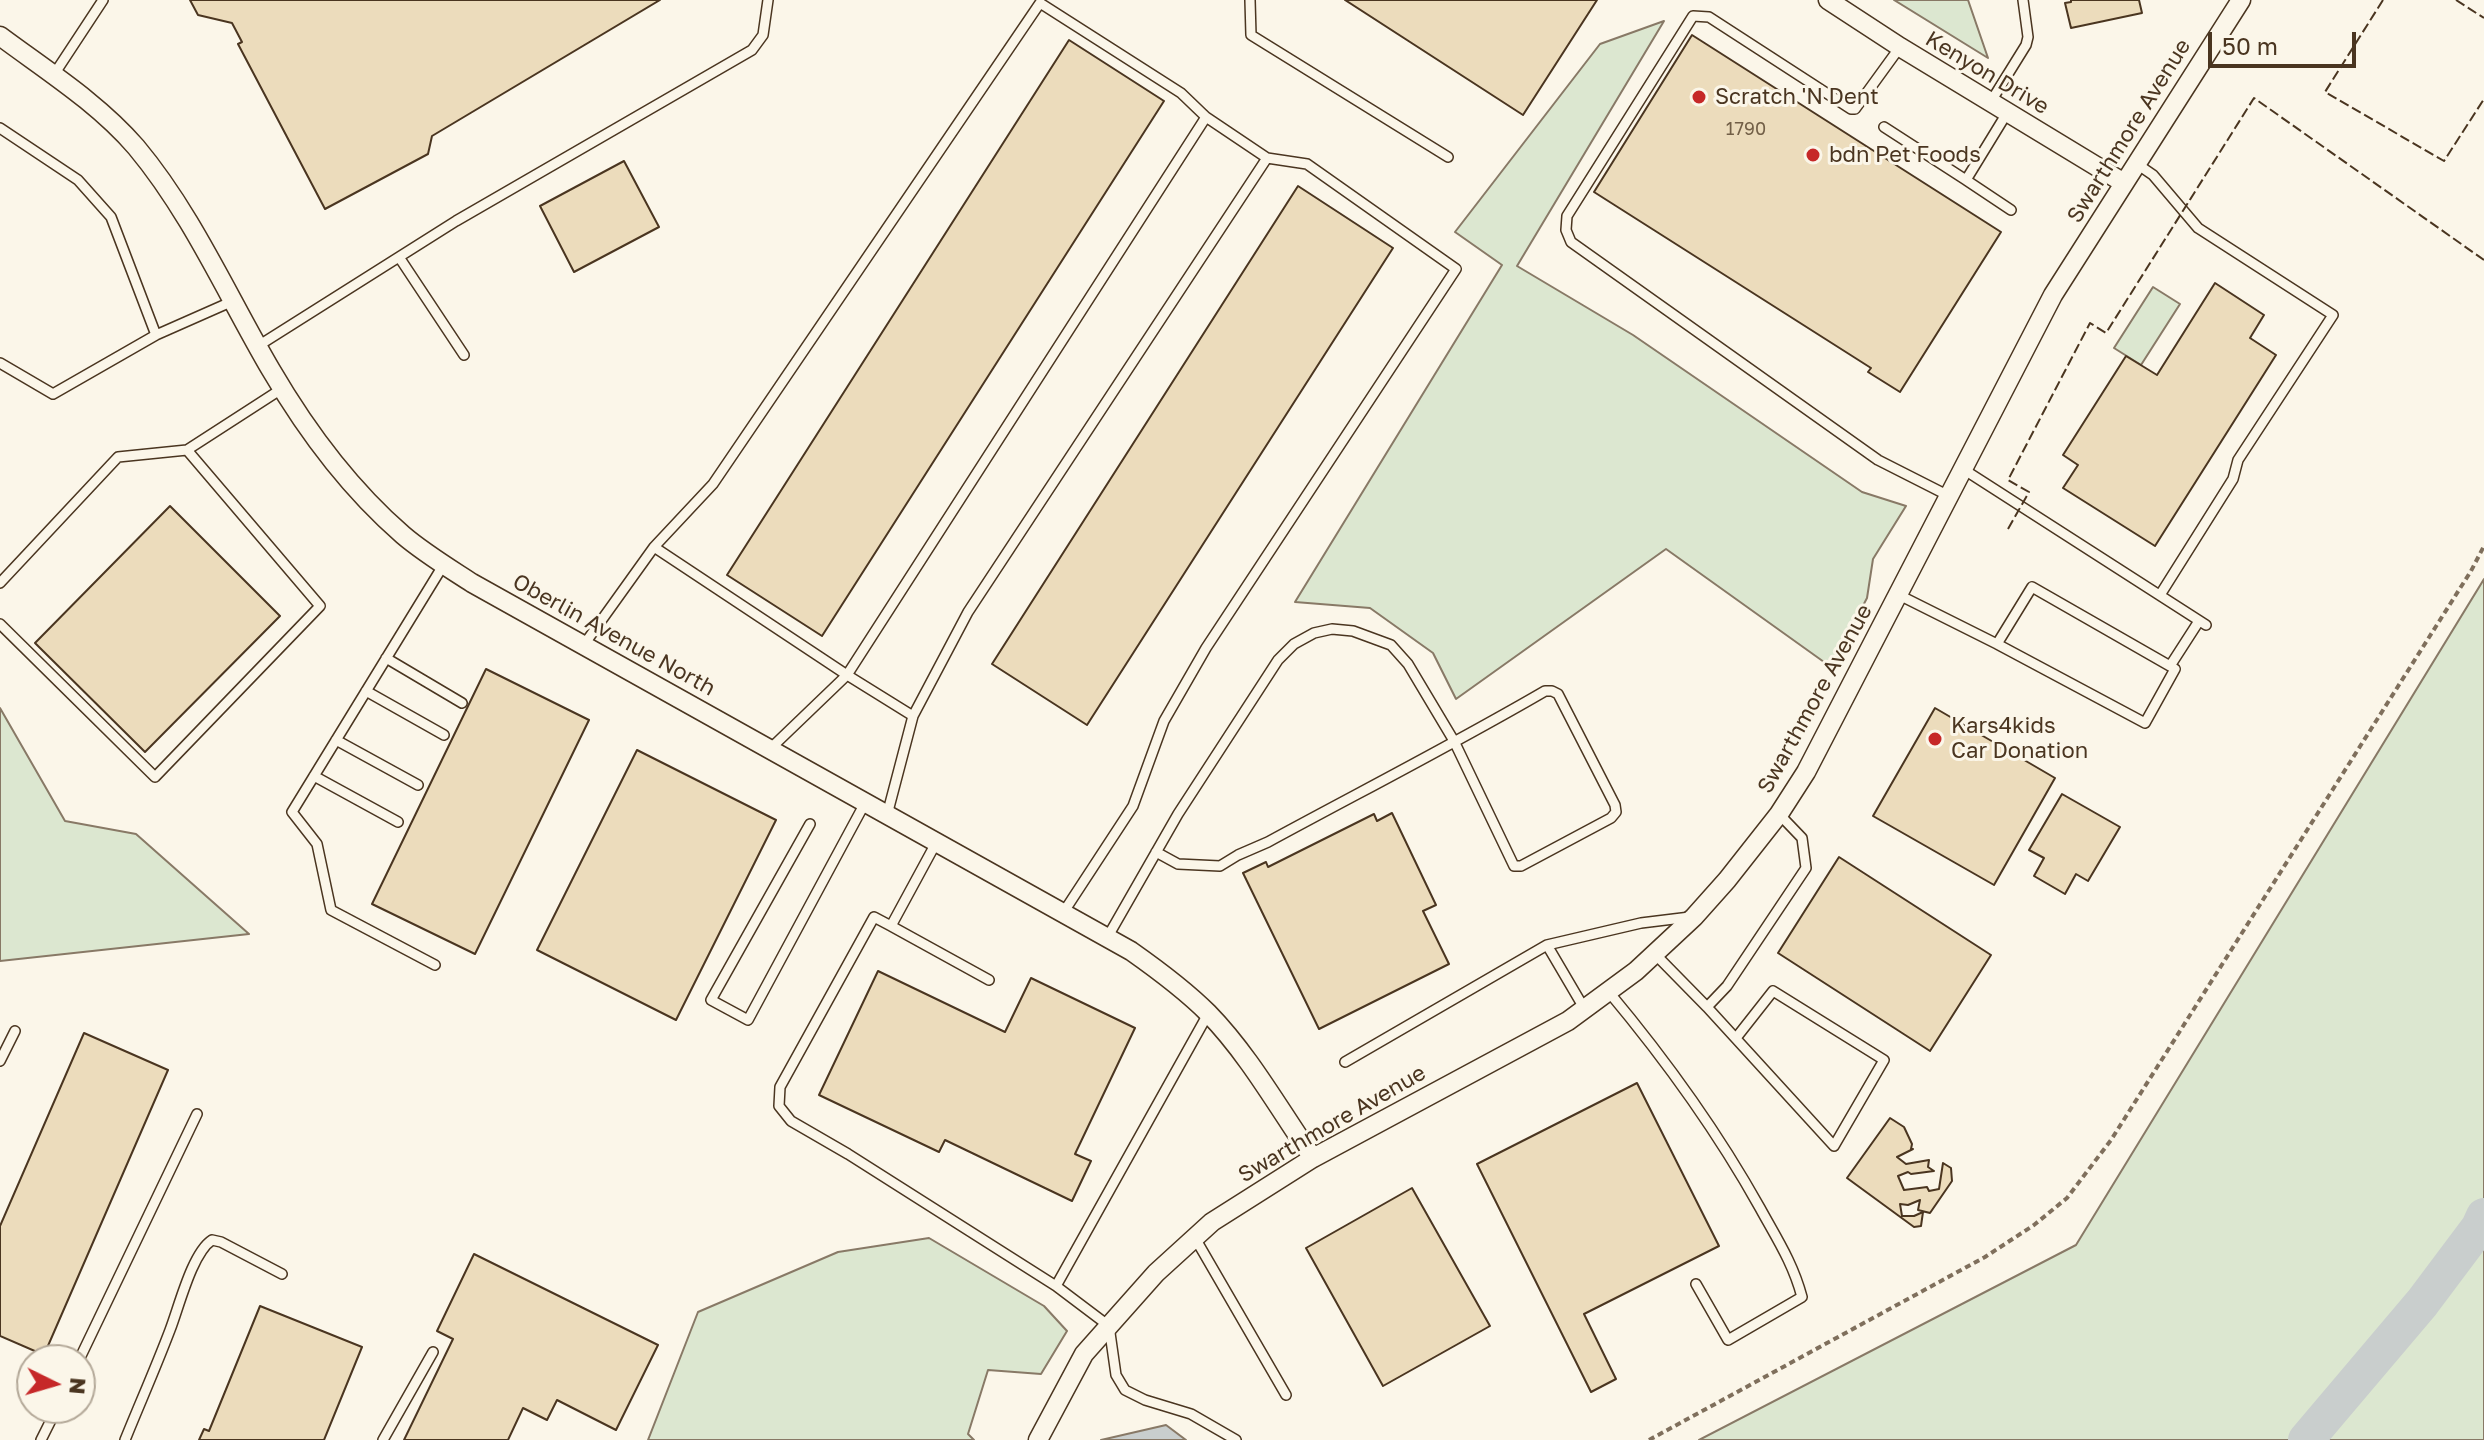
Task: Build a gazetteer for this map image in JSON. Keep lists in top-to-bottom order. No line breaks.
{"streets":{"street":["Kenyon Drive","Swarthmore Avenue","Oberlin Avenue North"]},"crossings":[["Kenyon Drive","Swarthmore Avenue"],["Swarthmore Avenue","Oberlin Avenue North"]],"places":["Scratch 'N Dent","bdn Pet Foods","Kars4kids Car Donation"],"house_numbers":["1790"],"scale_bar":"50 m","north":"right"}
